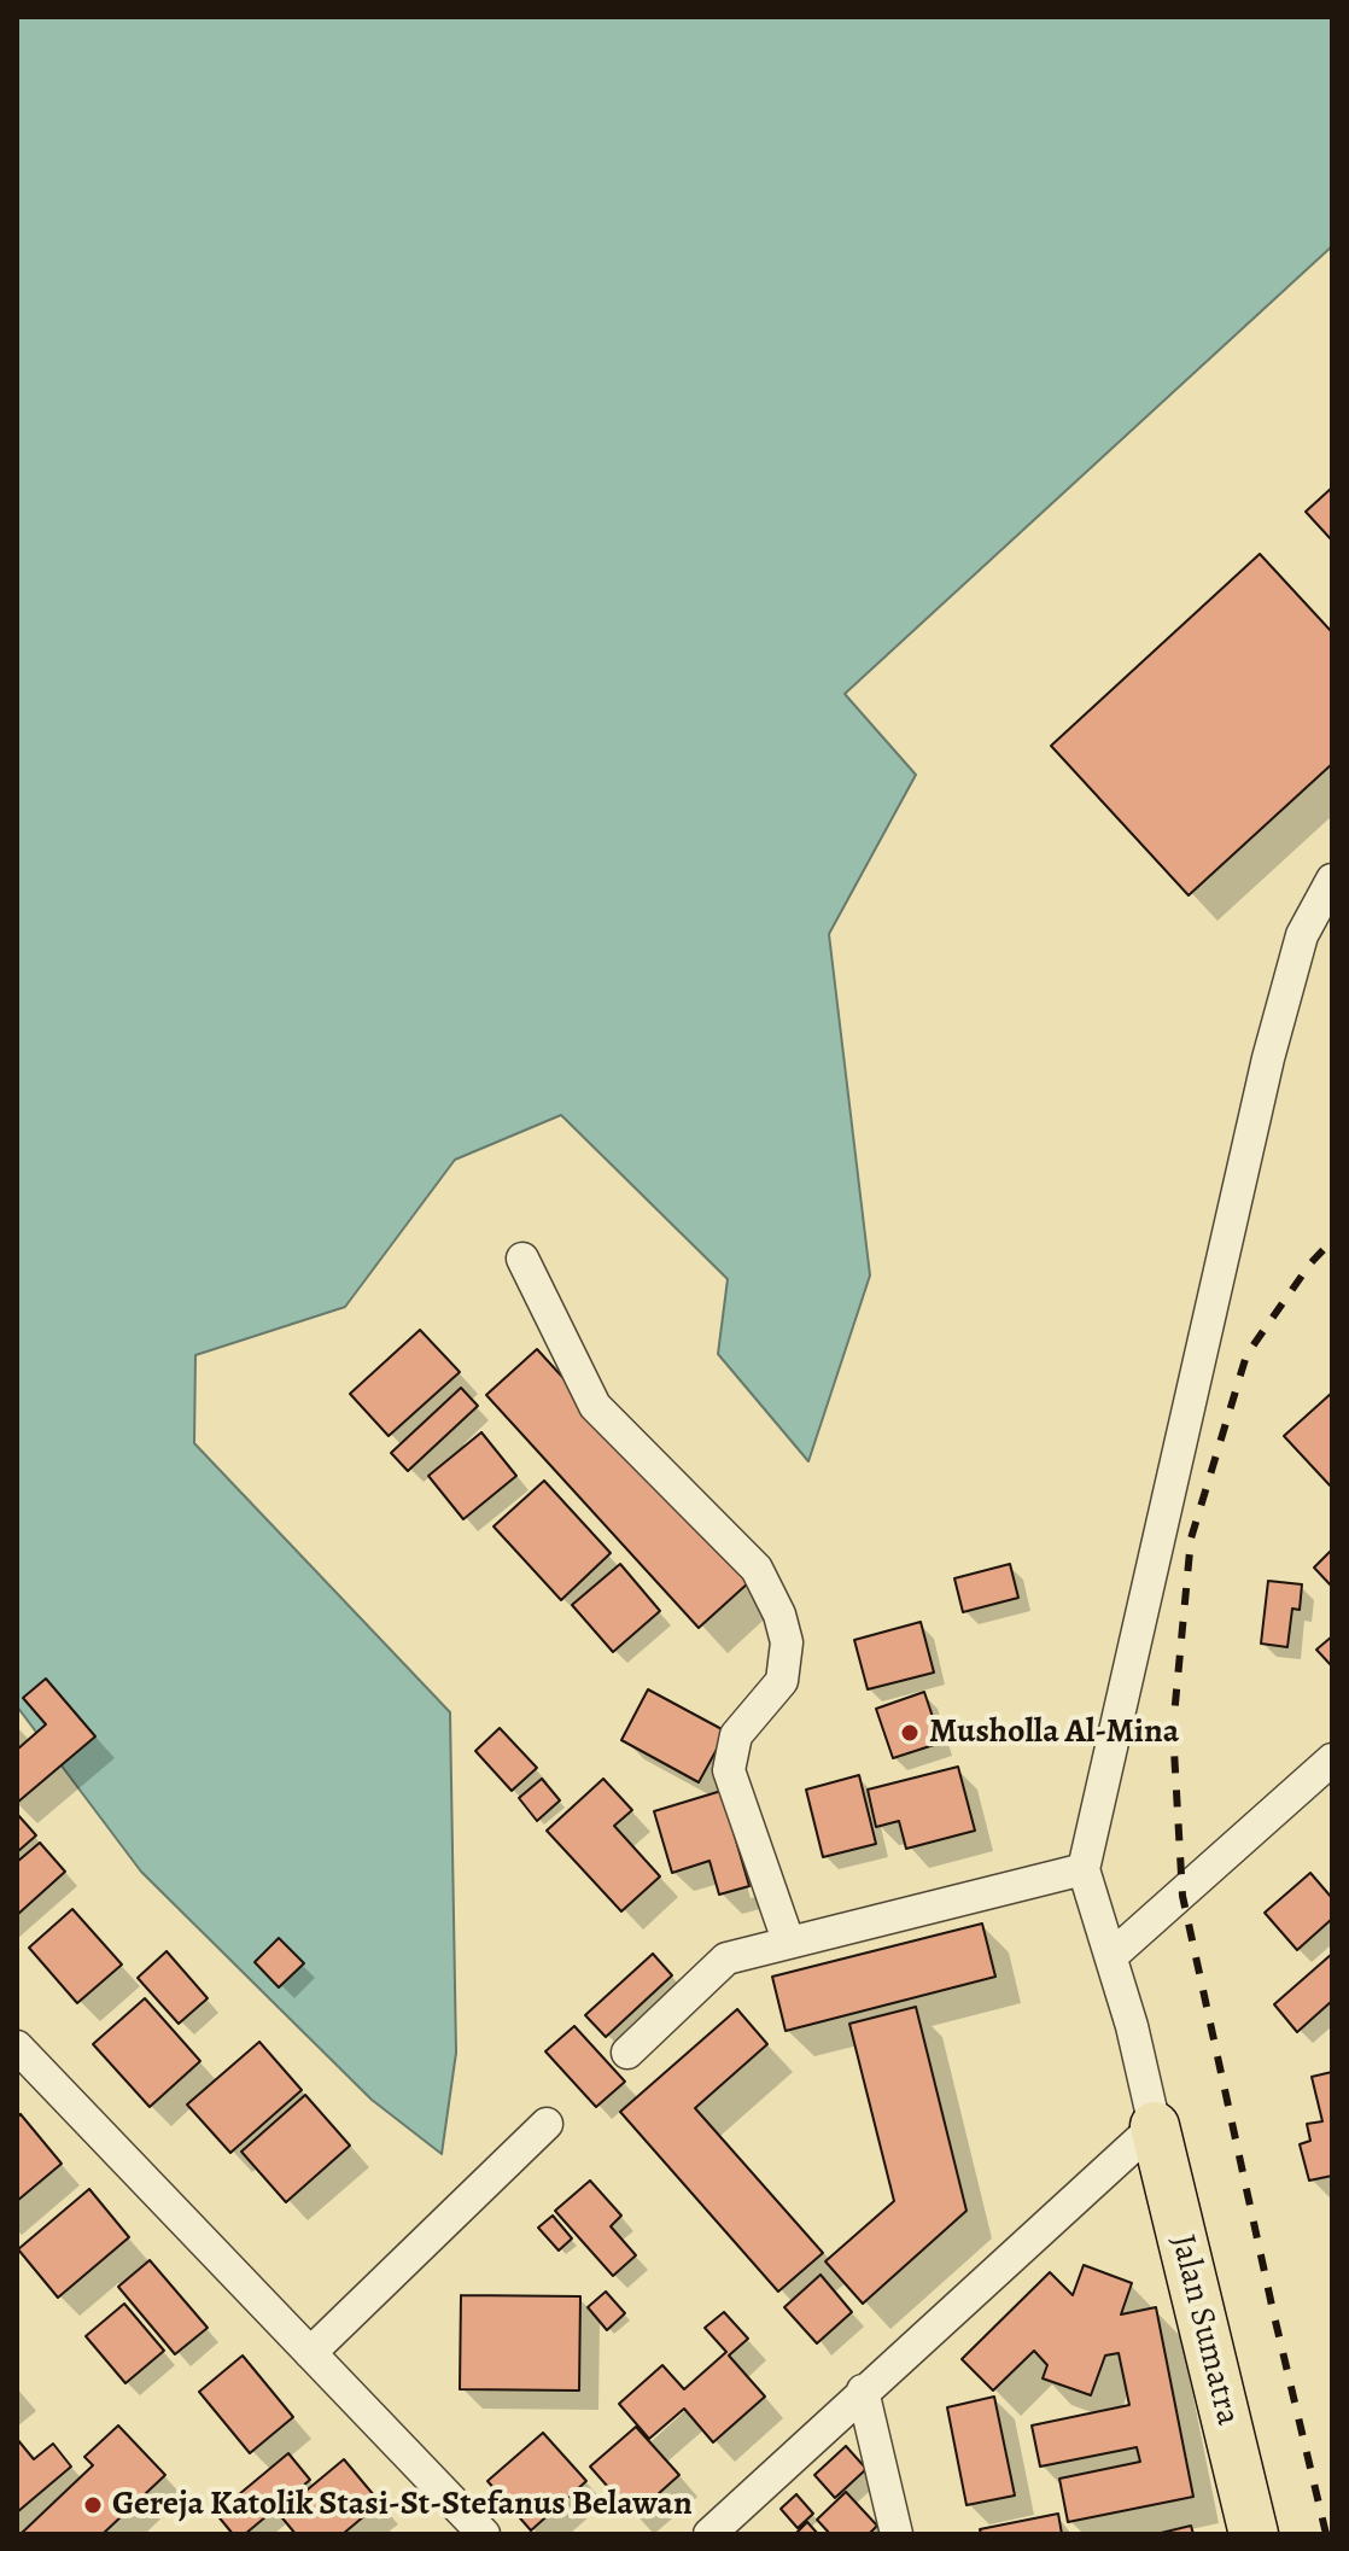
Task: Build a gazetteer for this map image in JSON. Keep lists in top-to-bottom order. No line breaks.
{"streets":{"highway":["Jalan Sumatra"]},"places":["Musholla Al-Mina","Gereja Katolik Stasi-St-Stefanus Belawan"]}
